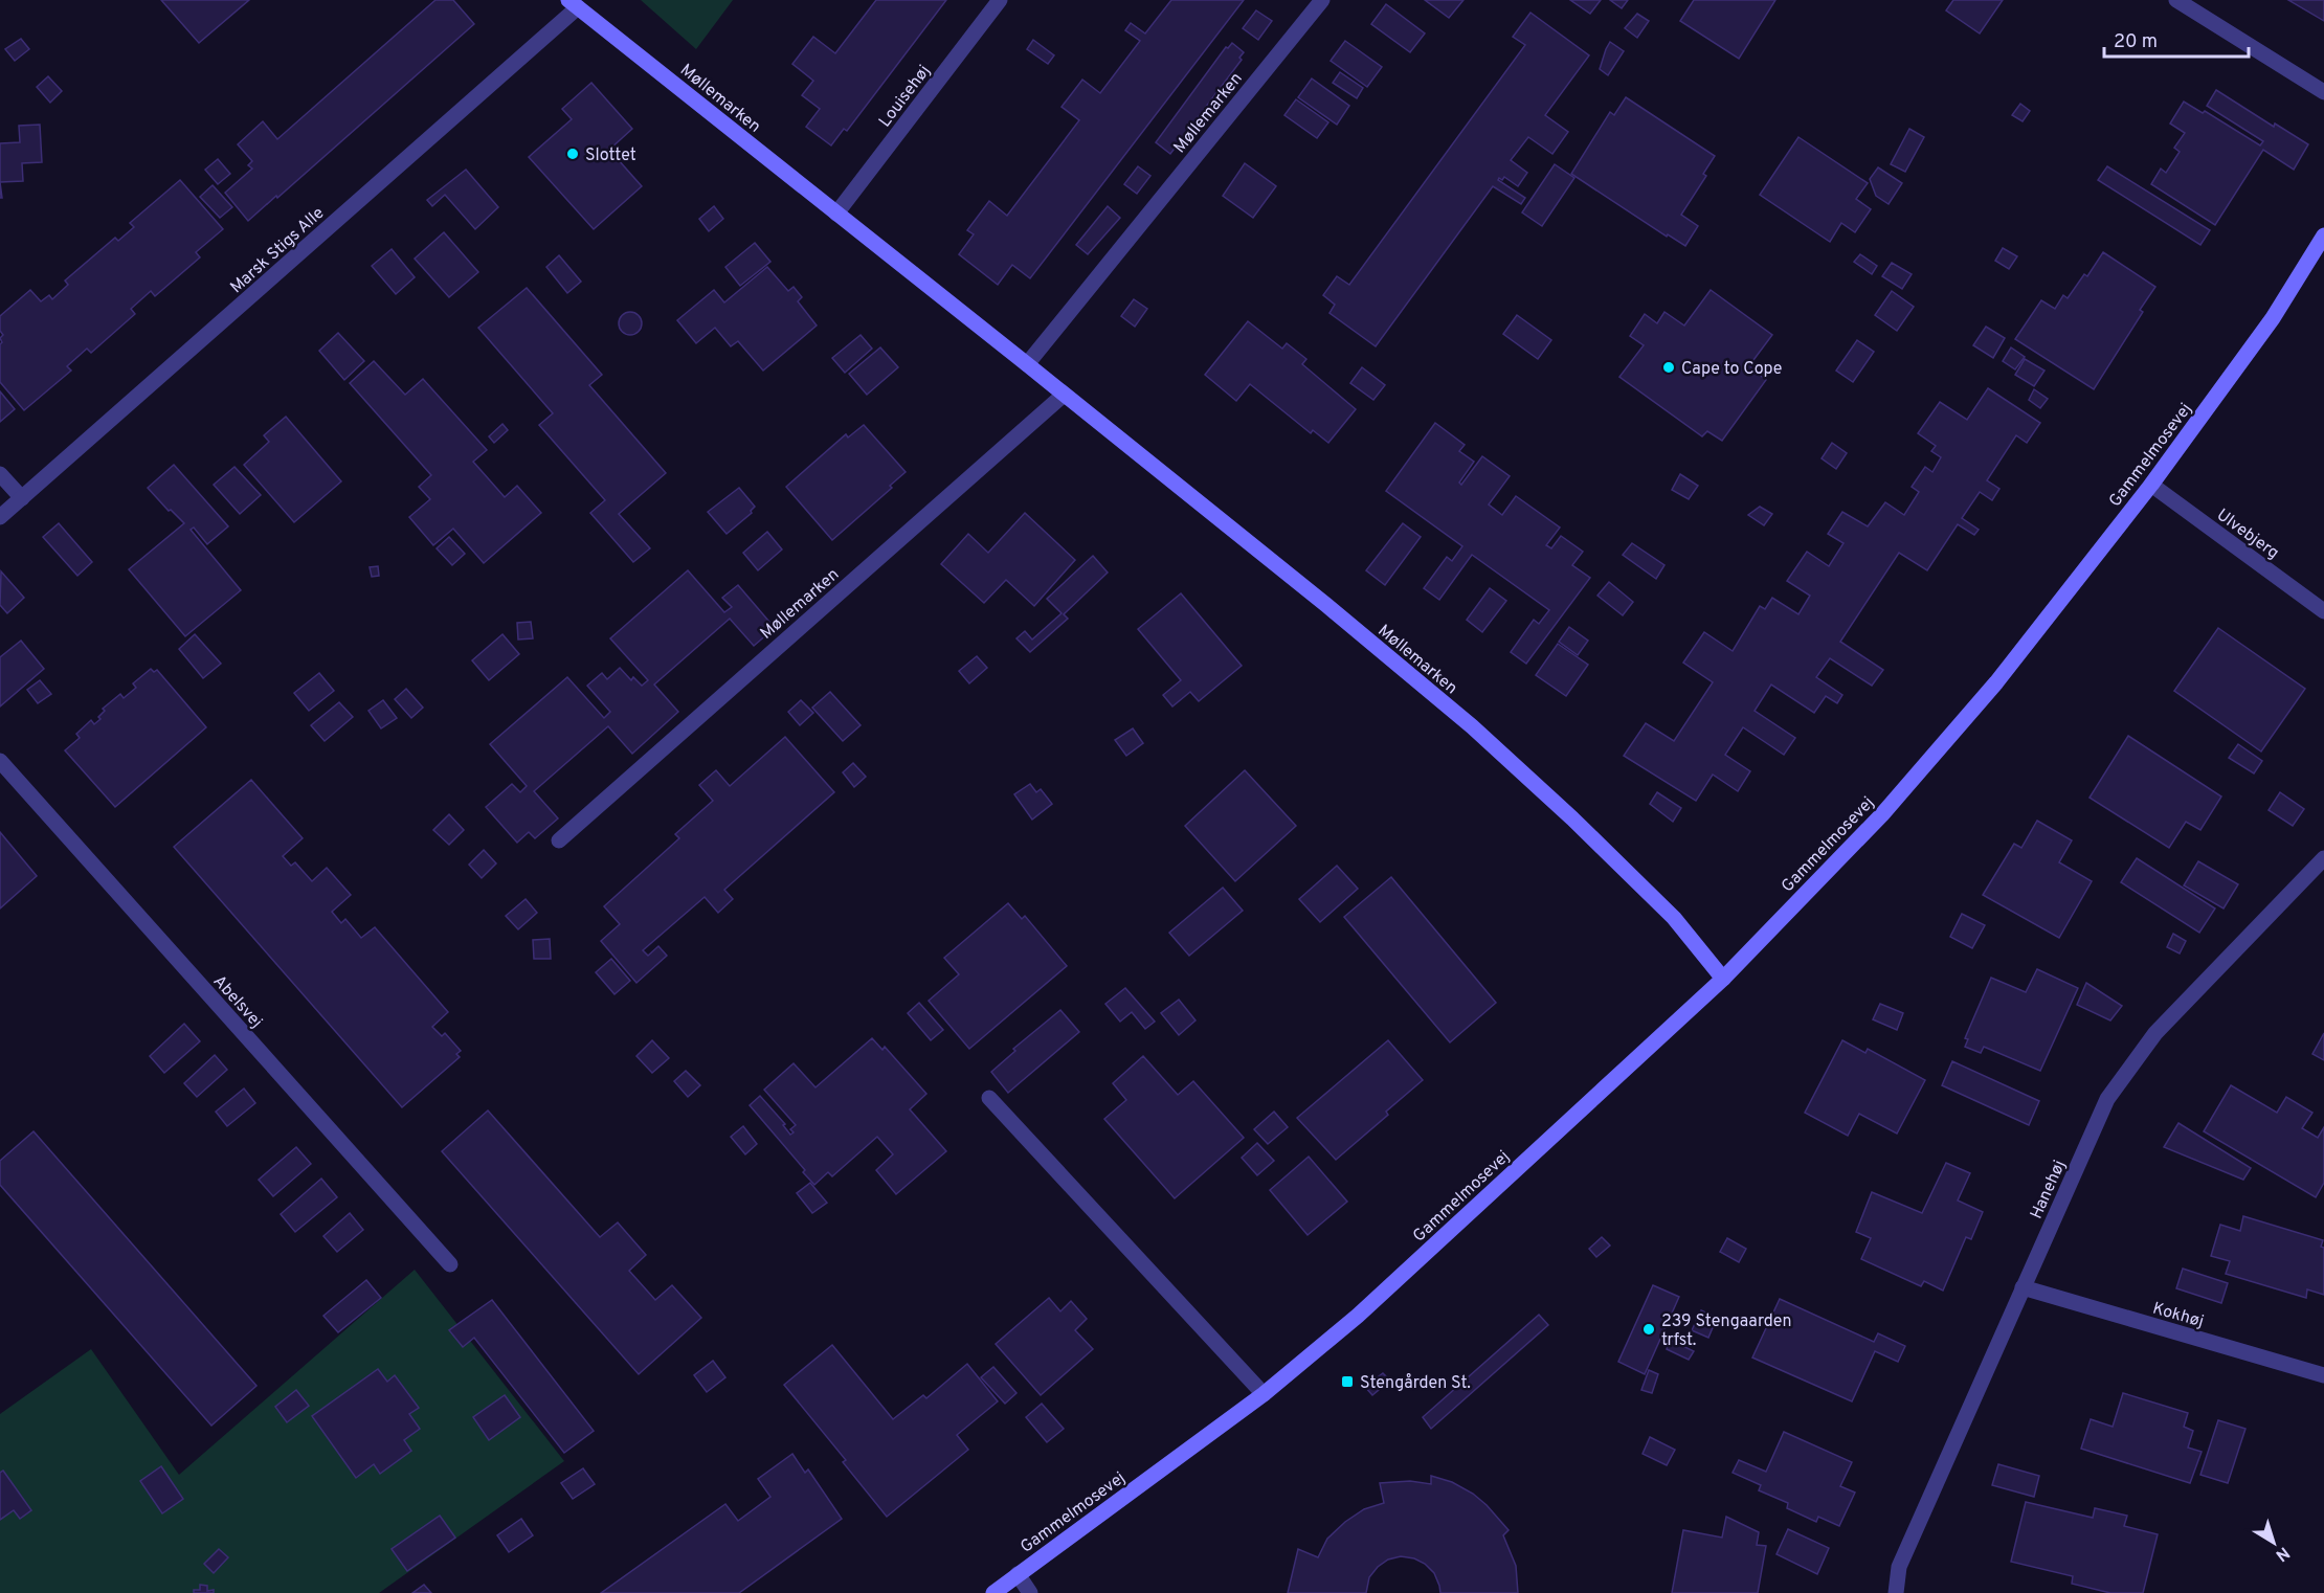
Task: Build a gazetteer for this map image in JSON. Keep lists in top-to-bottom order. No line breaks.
{"streets":{"street":["Louisehøj","Møllemarken","Marsk Stigs Alle","Gammelmosevej","Ulvebjerg","Abelsvej","Hanehøj","Kokhøj"]},"crossings":[["Louisehøj","Møllemarken"],["Møllemarken","Marsk Stigs Alle"],["Møllemarken","Gammelmosevej"],["Gammelmosevej","Ulvebjerg"],["Hanehøj","Kokhøj"]],"places":{"other":["Slottet","Cape to Cope","239 Stengaarden trfst."],"transit":["Stengården St."]},"scale_bar":"20 m","north":"bottom right"}
